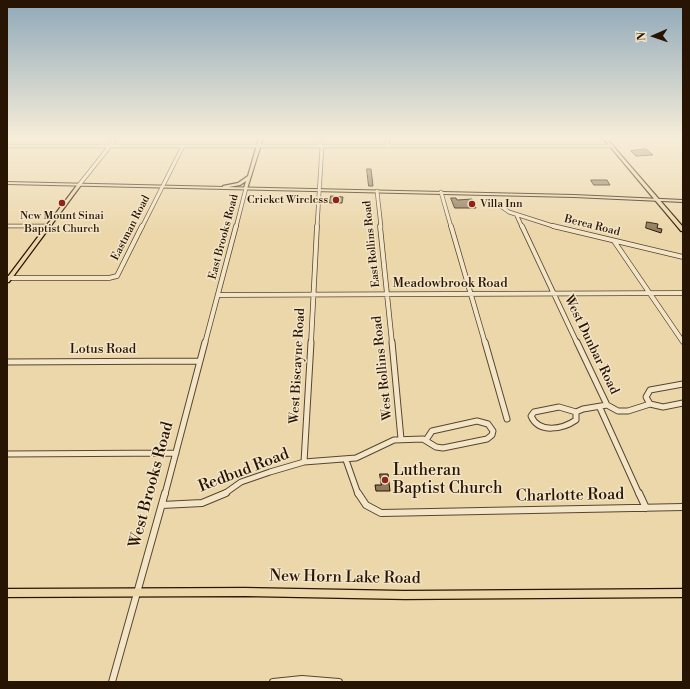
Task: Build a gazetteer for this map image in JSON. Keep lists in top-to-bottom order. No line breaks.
{"streets":{"main road":["East Brooks Road","New Horn Lake Road"],"street":["Berea Road","Eastman Road","East Rollins Road","Meadowbrook Road","West Dunbar Road","Lotus Road","West Biscayne Road","West Rollins Road","Redbud Road","West Brooks Road","Charlotte Road"]},"crossings":[["Berea Road","West Dunbar Road"],["East Brooks Road","Meadowbrook Road"],["East Brooks Road","West Brooks Road"],["East Rollins Road","Meadowbrook Road"],["East Rollins Road","West Rollins Road"],["Meadowbrook Road","West Dunbar Road"],["Meadowbrook Road","West Biscayne Road"],["Meadowbrook Road","West Rollins Road"],["Meadowbrook Road","West Brooks Road"],["West Dunbar Road","Charlotte Road"],["Lotus Road","West Brooks Road"],["West Biscayne Road","Redbud Road"],["West Rollins Road","Redbud Road"],["Redbud Road","West Brooks Road"],["Redbud Road","Charlotte Road"],["West Brooks Road","New Horn Lake Road"]],"places":["Cricket Wireless","New Mount Sinai Baptist Church","Villa Inn","Lutheran Baptist Church"],"north":"left"}
